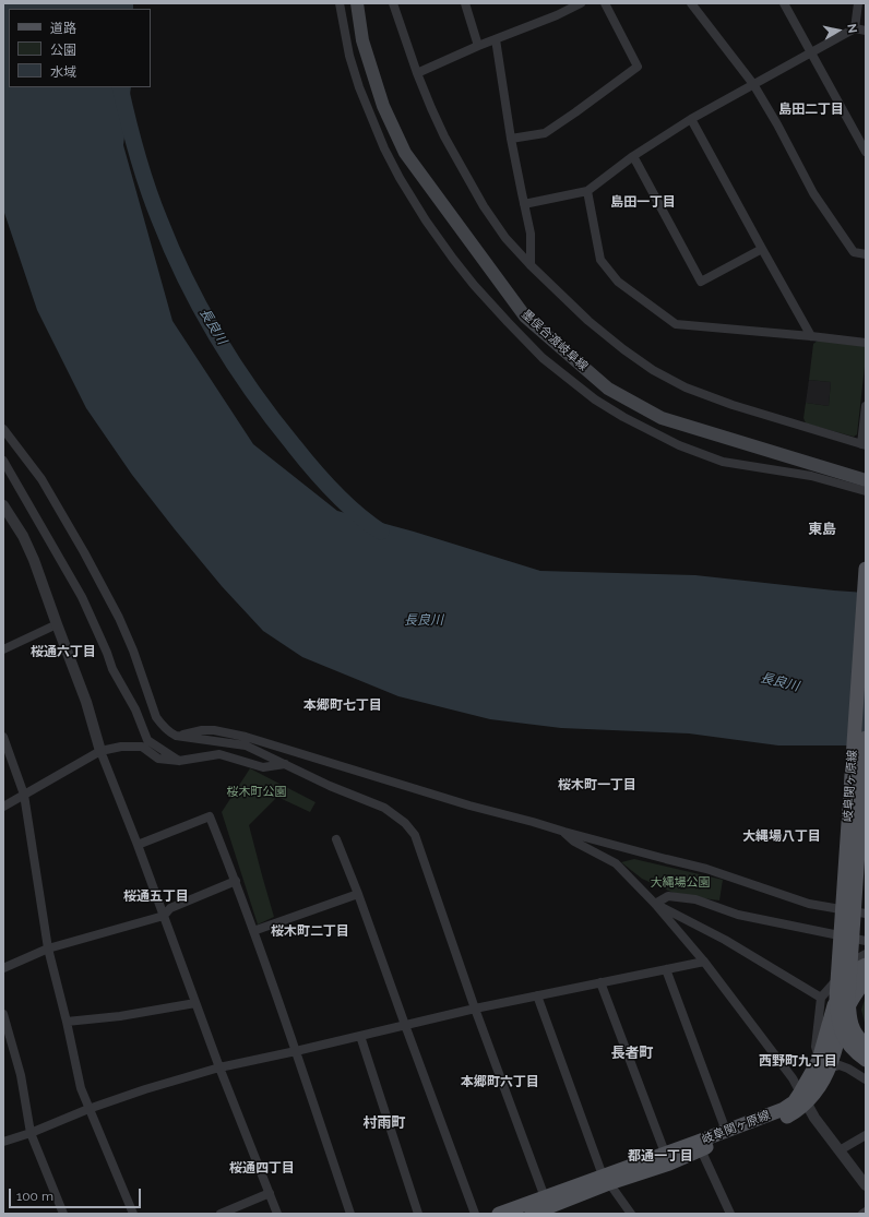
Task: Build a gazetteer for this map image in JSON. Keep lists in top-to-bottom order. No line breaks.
{"streets":{"main road":["墨俣合渡岐阜線","岐阜関ヶ原線"]},"districts":["島田二丁目","島田一丁目","東島","桜通六丁目","本郷町七丁目","桜木町一丁目","大縄場八丁目","桜通五丁目","桜木町二丁目","長者町","西野町九丁目","本郷町六丁目","村雨町","都通一丁目","桜通四丁目"],"water":["長良川"],"parks":["桜木町公園","大縄場公園"],"legend":["道路","公園","水域"],"scale_bar":"100 m","north":"right"}
